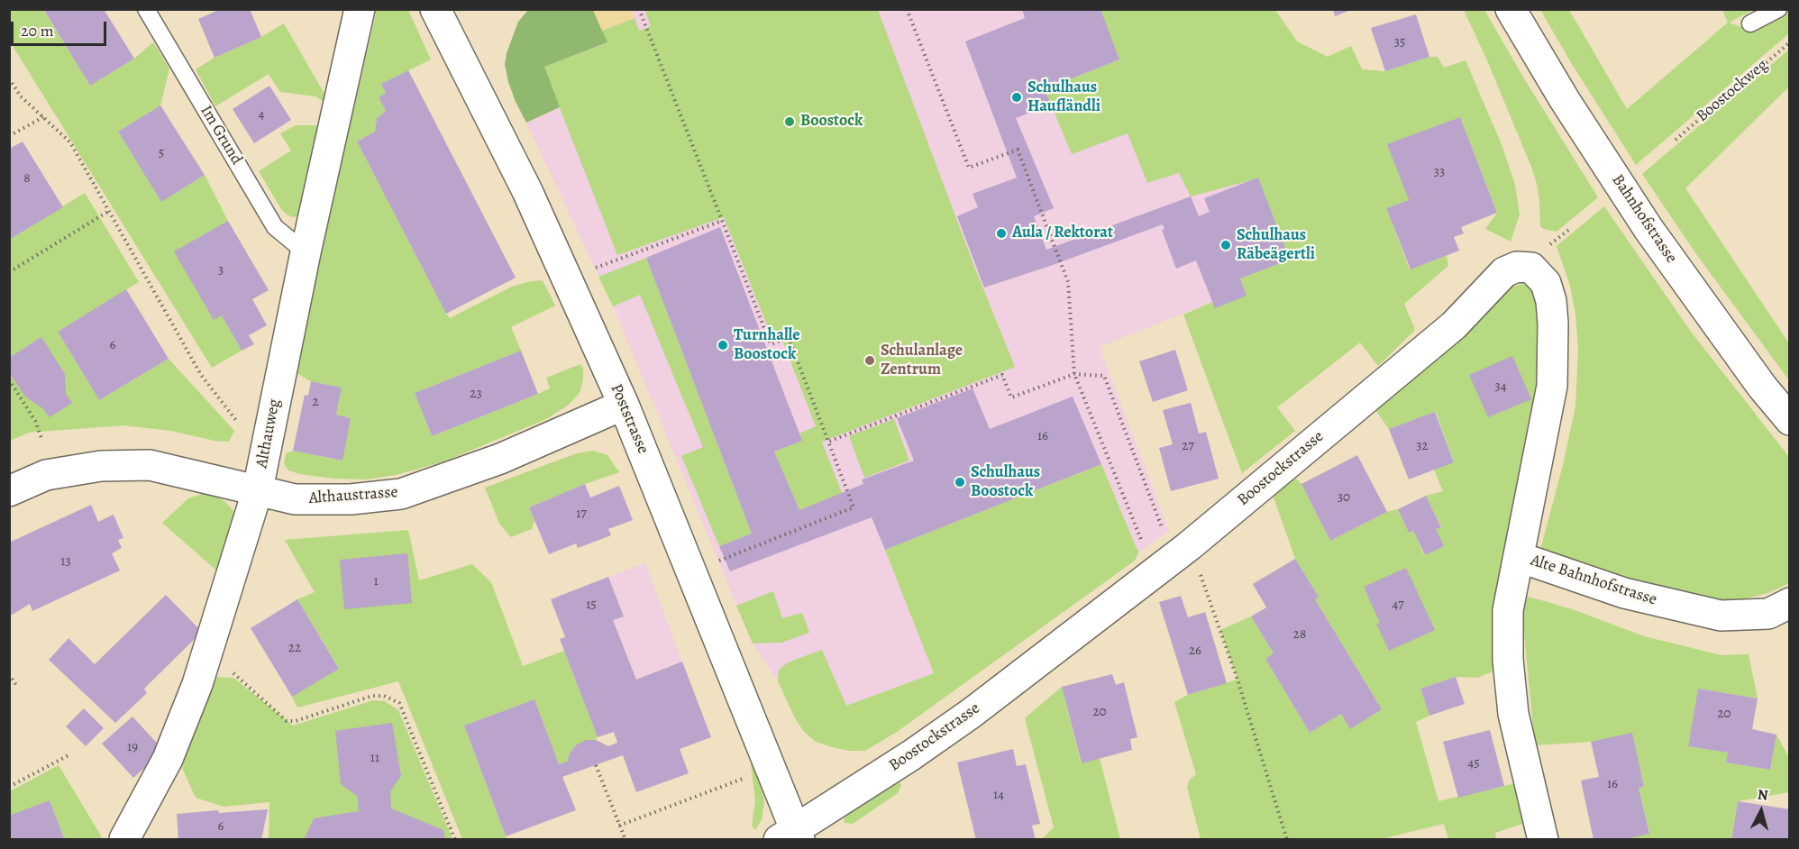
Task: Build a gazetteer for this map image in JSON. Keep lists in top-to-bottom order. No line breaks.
{"streets":{"street":["Bahnhofstrasse","Poststrasse","Althauweg","Boostockstrasse","Althaustrasse","Alte Bahnhofstrasse"],"lane":["Im Grund"],"path":["Boostockweg"]},"crossings":[["Im Grund","Althauweg"],["Poststrasse","Boostockstrasse"],["Poststrasse","Althaustrasse"],["Althauweg","Althaustrasse"],["Boostockstrasse","Alte Bahnhofstrasse"]],"places":["Schulhaus Haufländli","Boostock","Aula / Rektorat","Schulhaus Räbeägertli","Turnhalle Boostock","Schulanlage Zentrum","Schulhaus Boostock"],"house_numbers":["35","4","5","33","8","3","6","34","23","2","16","27","32","30","17","13","1","15","47","28","22","26","20","20","19","11","45","16","14","6"],"scale_bar":"20 m","north":"top"}
